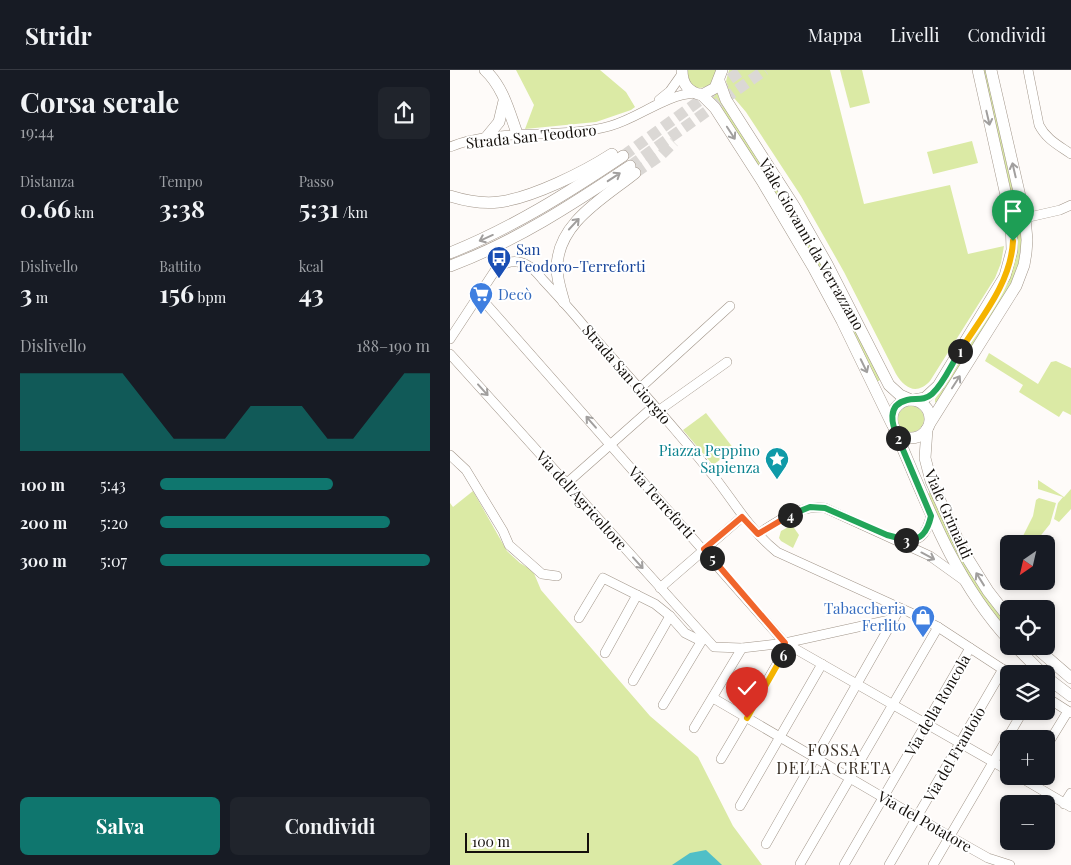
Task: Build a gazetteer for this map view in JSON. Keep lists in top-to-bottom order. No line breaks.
{"streets":{"main road":["Viale Giovanni da Verrazzano","Viale Grimaldi"],"street":["Strada San Teodoro","Strada San Giorgio","Via dell'Agricoltore","Via Terreforti","Via della Roncola","Via del Frantoio","Via del Potatore"]},"crossings":[["Viale Giovanni da Verrazzano","Viale Grimaldi"],["Strada San Giorgio","Via Terreforti"],["Strada San Giorgio","Via della Roncola"],["Via Terreforti","Via della Roncola"],["Via Terreforti","Via del Frantoio"],["Via della Roncola","Via del Potatore"],["Via del Frantoio","Via del Potatore"]],"one_way":["Viale Grimaldi"],"districts":["FOSSA DELLA CRETA"],"places":{"bus stop":["San Teodoro-Terreforti"],"supermarket":["Decò"],"place":["Piazza Peppino Sapienza"],"shop":["Tabaccheria Ferlito"]},"scale_bar":"100 m","north":"bottom left","page":{"header":"Stridr","nav":["Mappa","Livelli","Condividi"],"heading":["Corsa serale","19:44"],"stats":[["Distanza","0.66 km"],["Tempo","3:38"],["Passo","5:31 /km"],["Dislivello","3 m"],["Battito","156 bpm"],["kcal","43"]],"chart":["Dislivello","188–190 m"],"pins":["1","2","4","3","5","6"],"list":[{"name":"100 m","note":"5:43"},{"name":"200 m","note":"5:20"},{"name":"300 m","note":"5:07"}],"map_buttons":["+","−"],"buttons":["Salva","Condividi"],"scale":"100 m"}}
